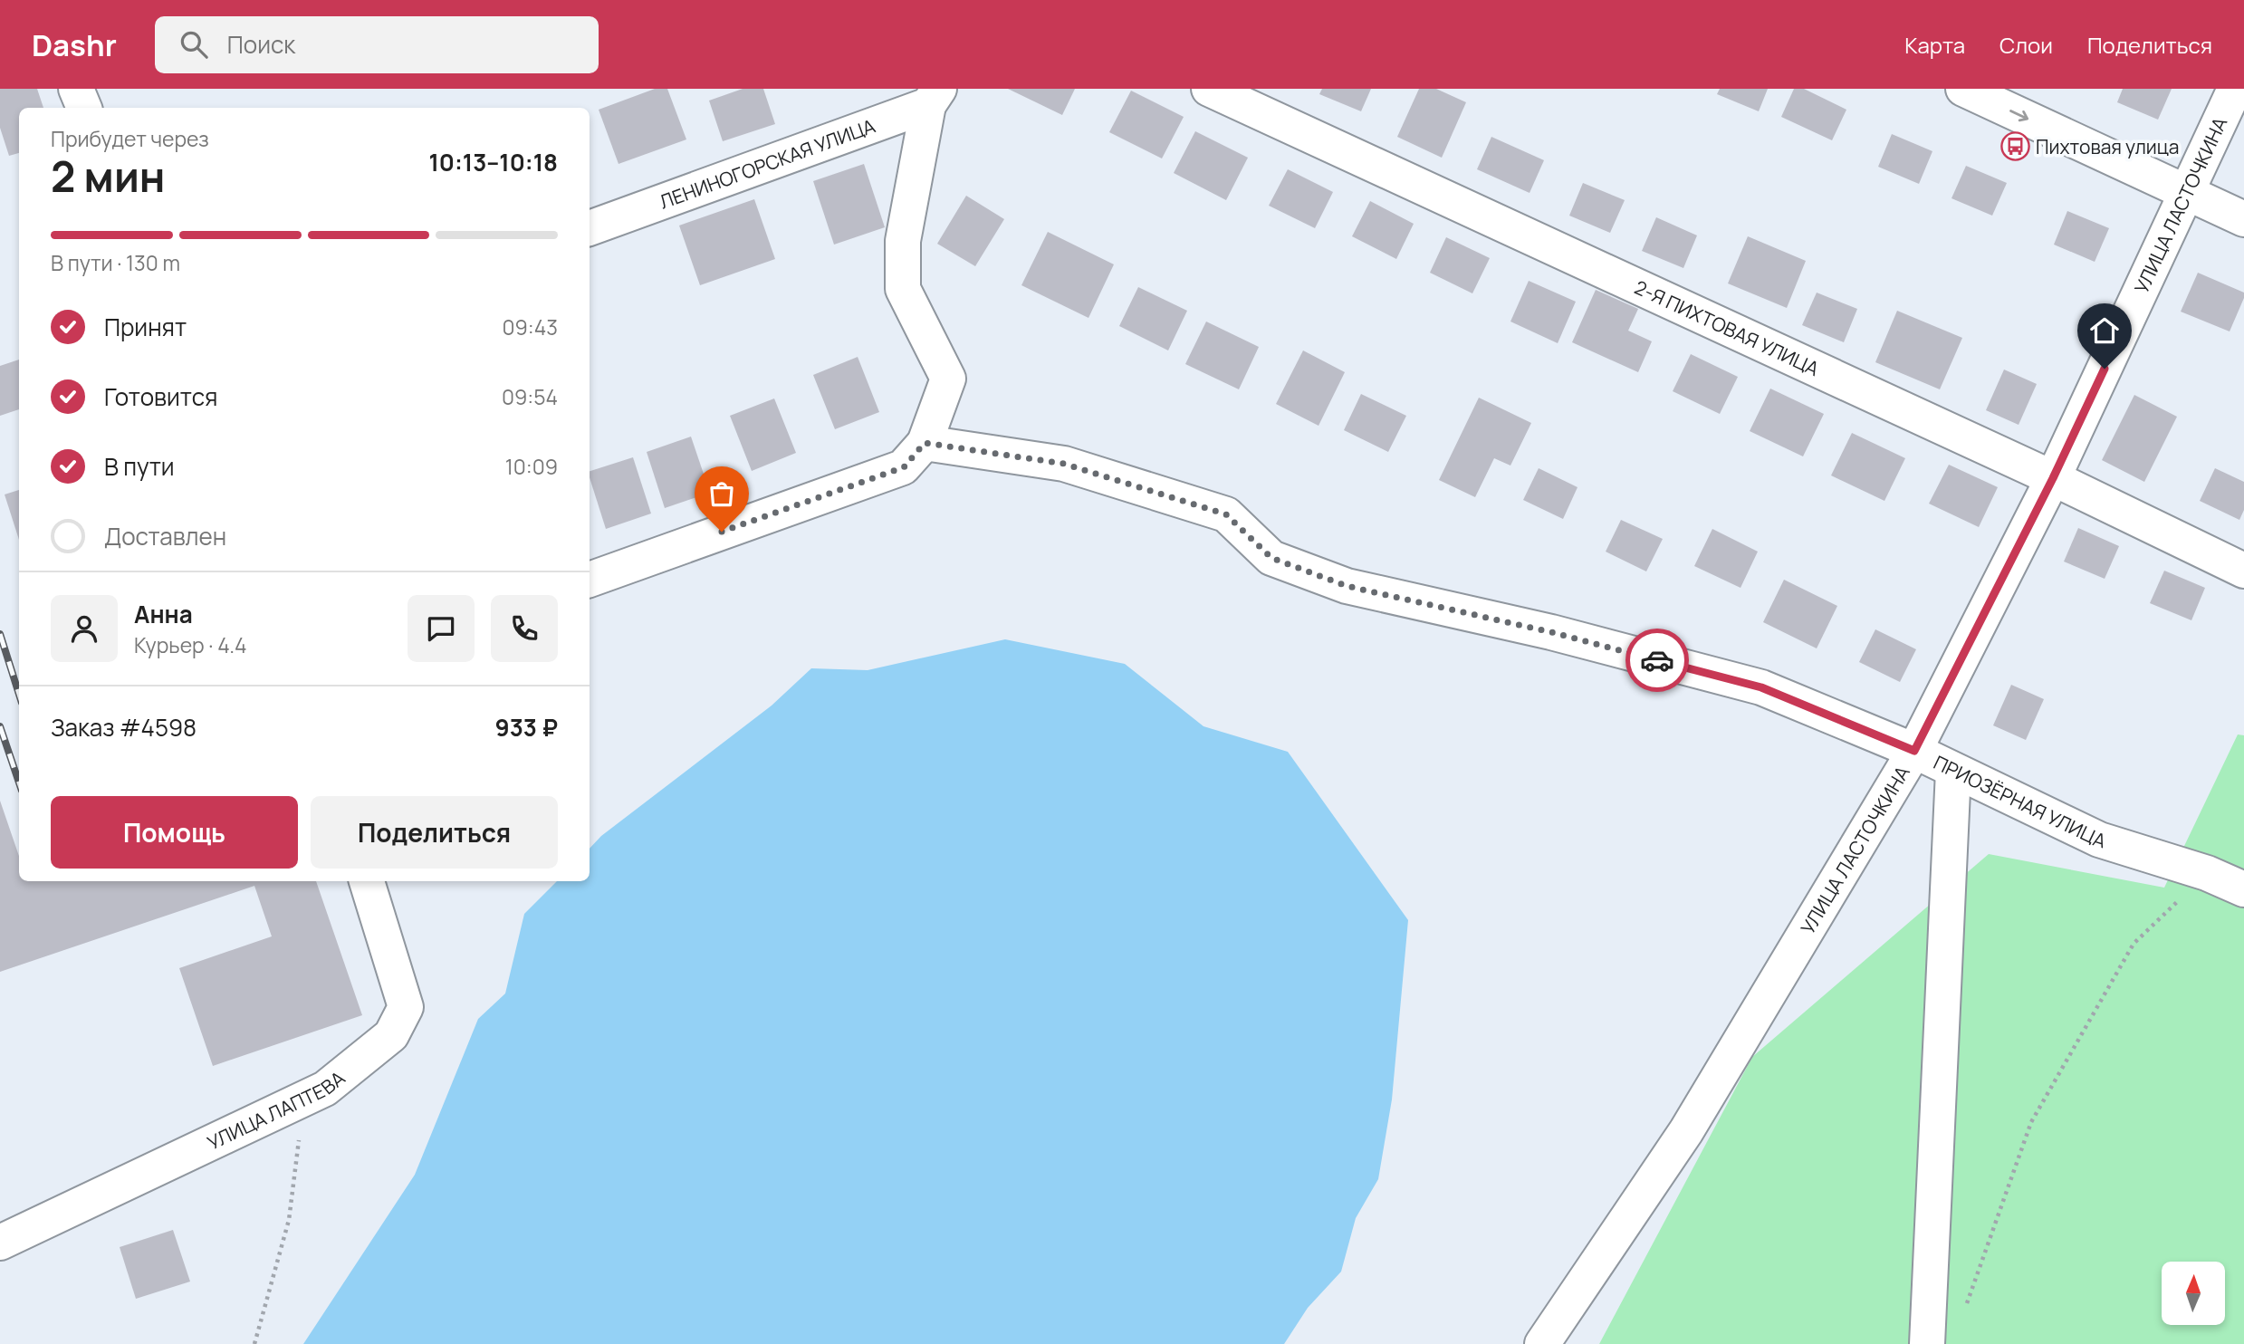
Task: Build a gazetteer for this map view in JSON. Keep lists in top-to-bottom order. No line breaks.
{"streets":{"street":["ЛЕНИНОГОРСКАЯ УЛИЦА","УЛИЦА ЛАСТОЧКИНА","2-Я ПИХТОВАЯ УЛИЦА","ПРИОЗЁРНАЯ УЛИЦА","УЛИЦА ЛАПТЕВА"]},"crossings":[["УЛИЦА ЛАСТОЧКИНА","2-Я ПИХТОВАЯ УЛИЦА"],["УЛИЦА ЛАСТОЧКИНА","ПРИОЗЁРНАЯ УЛИЦА"]],"places":{"bus stop":["Пихтовая улица"]},"north":"top","page":{"header":"Dashr","search":"Поиск","nav":["Карта","Слои","Поделиться"],"heading":["2 мин","Прибудет через","10:13–10:18"],"panel":["Анна","Курьер · 4.4","Заказ #4598","933 ₽"],"bar":"В пути · 130 m","list":[["Принят","09:43"],["Готовится","09:54"],["В пути","10:09"],"Доставлен"],"buttons":["Помощь","Поделиться"]}}
